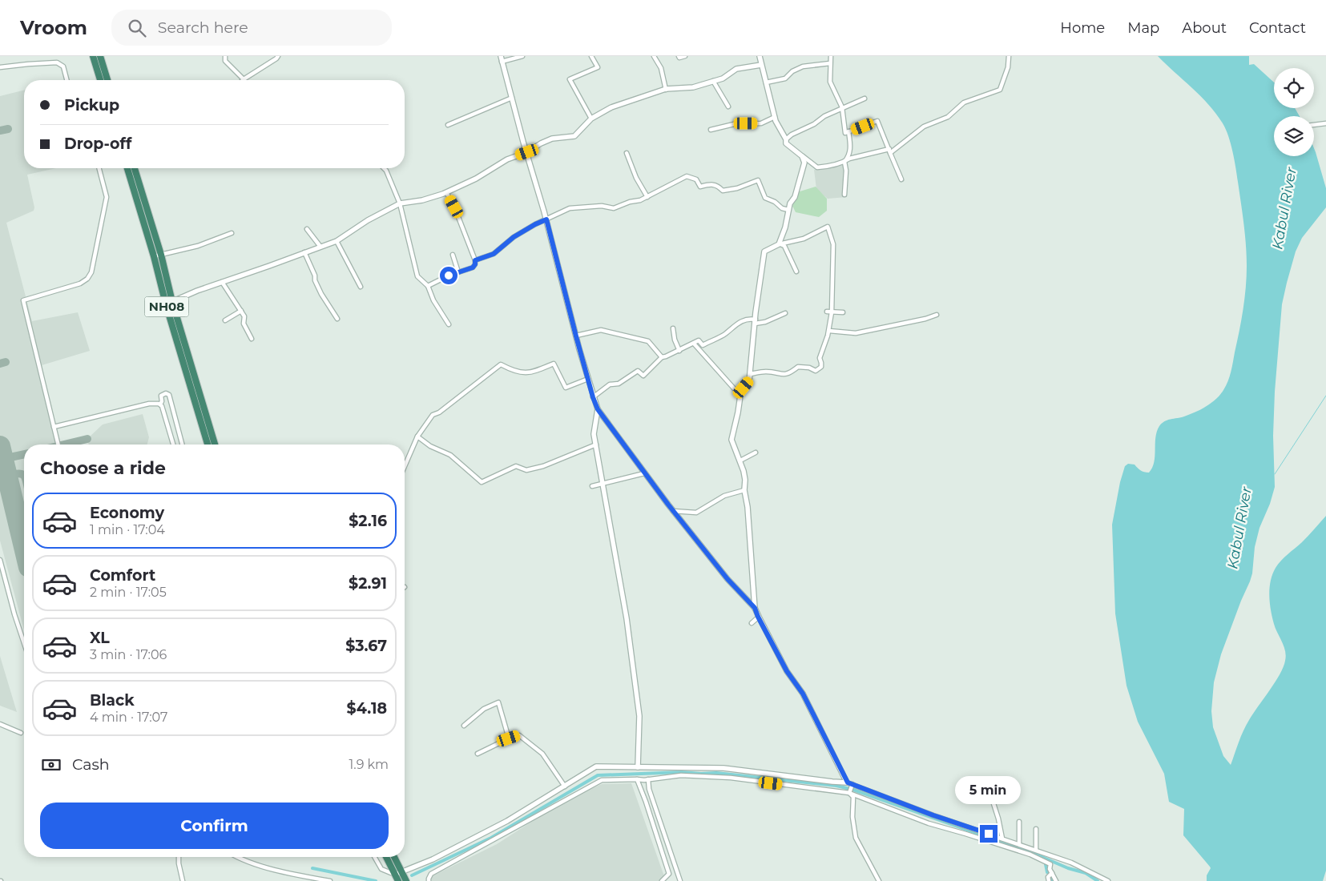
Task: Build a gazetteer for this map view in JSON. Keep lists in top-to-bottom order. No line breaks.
{"streets":{"highway":["NH08"]},"water":["Kabul River"],"page":{"header":"Vroom","search":"Search here","nav":["Home","Map","About","Contact"],"banner":["Pickup","Drop-off"],"heading":"Choose a ride","list":[{"name":"Economy","note":"1 min · 17:04","value":"$2.16"},{"name":"Comfort","note":"2 min · 17:05","value":"$2.91"},{"name":"XL","note":"3 min · 17:06","value":"$3.67"},{"name":"Black","note":"4 min · 17:07","value":"$4.18"}],"pay":["Cash","1.9 km"],"bubble":"5 min","buttons":"Confirm"}}
